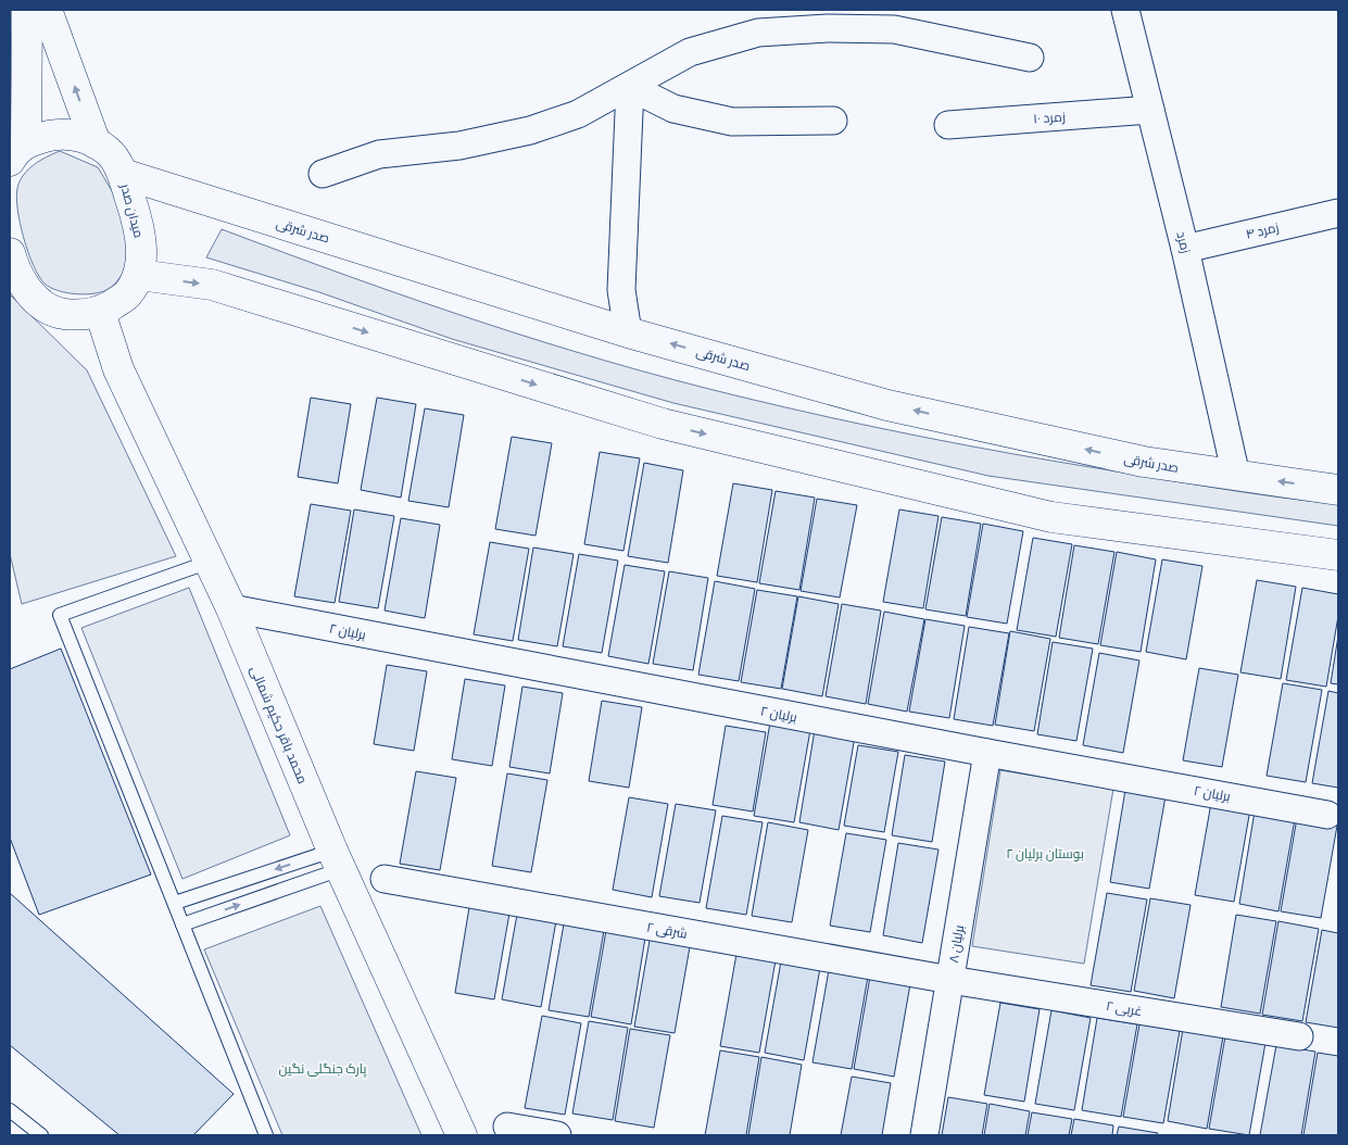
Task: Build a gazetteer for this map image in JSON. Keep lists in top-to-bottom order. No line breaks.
{"streets":{"street":["زمرد ۱۰","میدان صدر","صدر شرقی","زمرد ۴","زمرد","برلیان ۲","محمد باقر حکیم شمالی","۲ شرقی","برلیان ۸","۲ غربی"]},"crossings":[["زمرد ۱۰","زمرد"],["میدان صدر","صدر شرقی"],["میدان صدر","محمد باقر حکیم شمالی"],["صدر شرقی","زمرد"],["زمرد ۴","زمرد"],["برلیان ۲","محمد باقر حکیم شمالی"],["برلیان ۲","برلیان ۸"],["۲ شرقی","برلیان ۸"],["۲ شرقی","۲ غربی"],["برلیان ۸","۲ غربی"]],"parks":["بوستان برلیان ۲","پارک جنگلی نگین"]}
